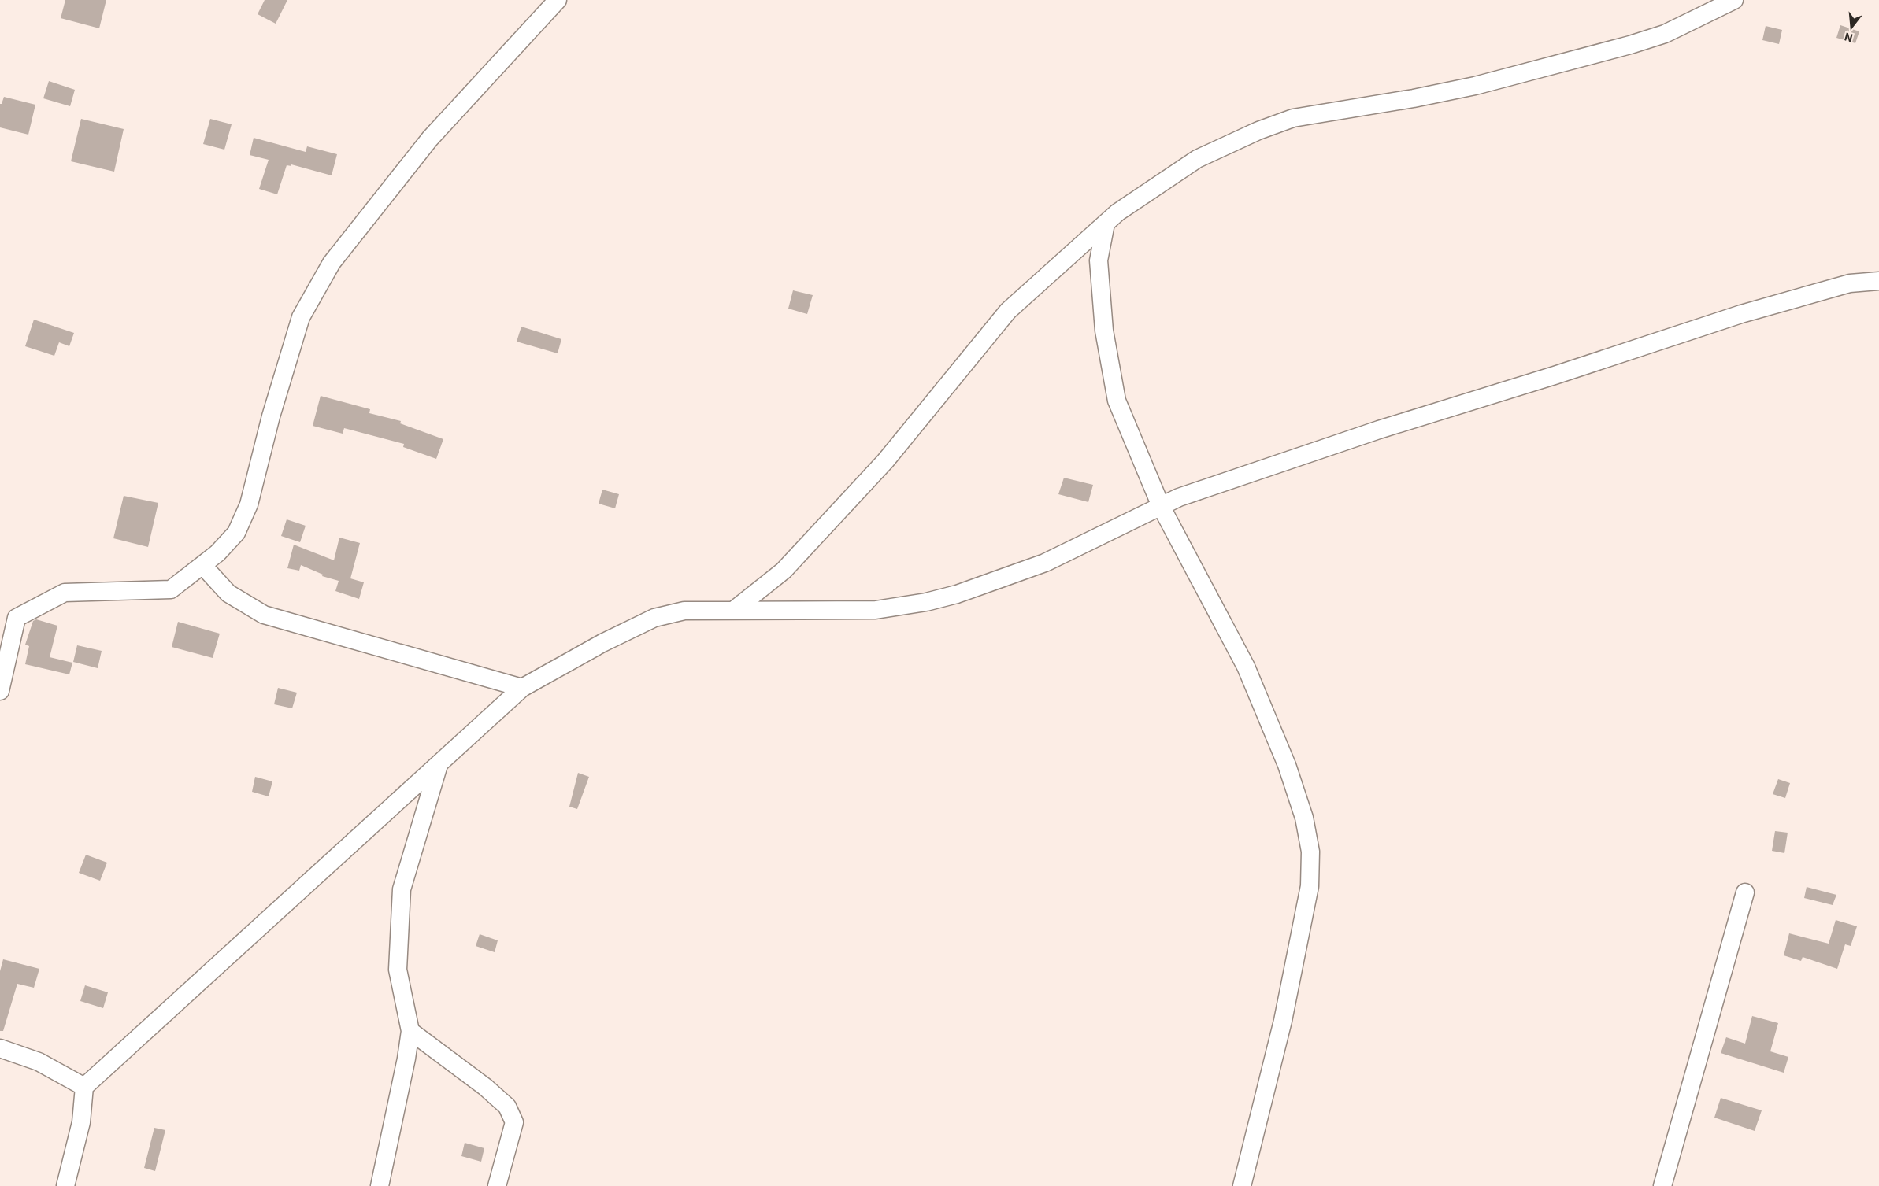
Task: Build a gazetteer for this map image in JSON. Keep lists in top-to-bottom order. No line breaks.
{"north":"bottom"}
